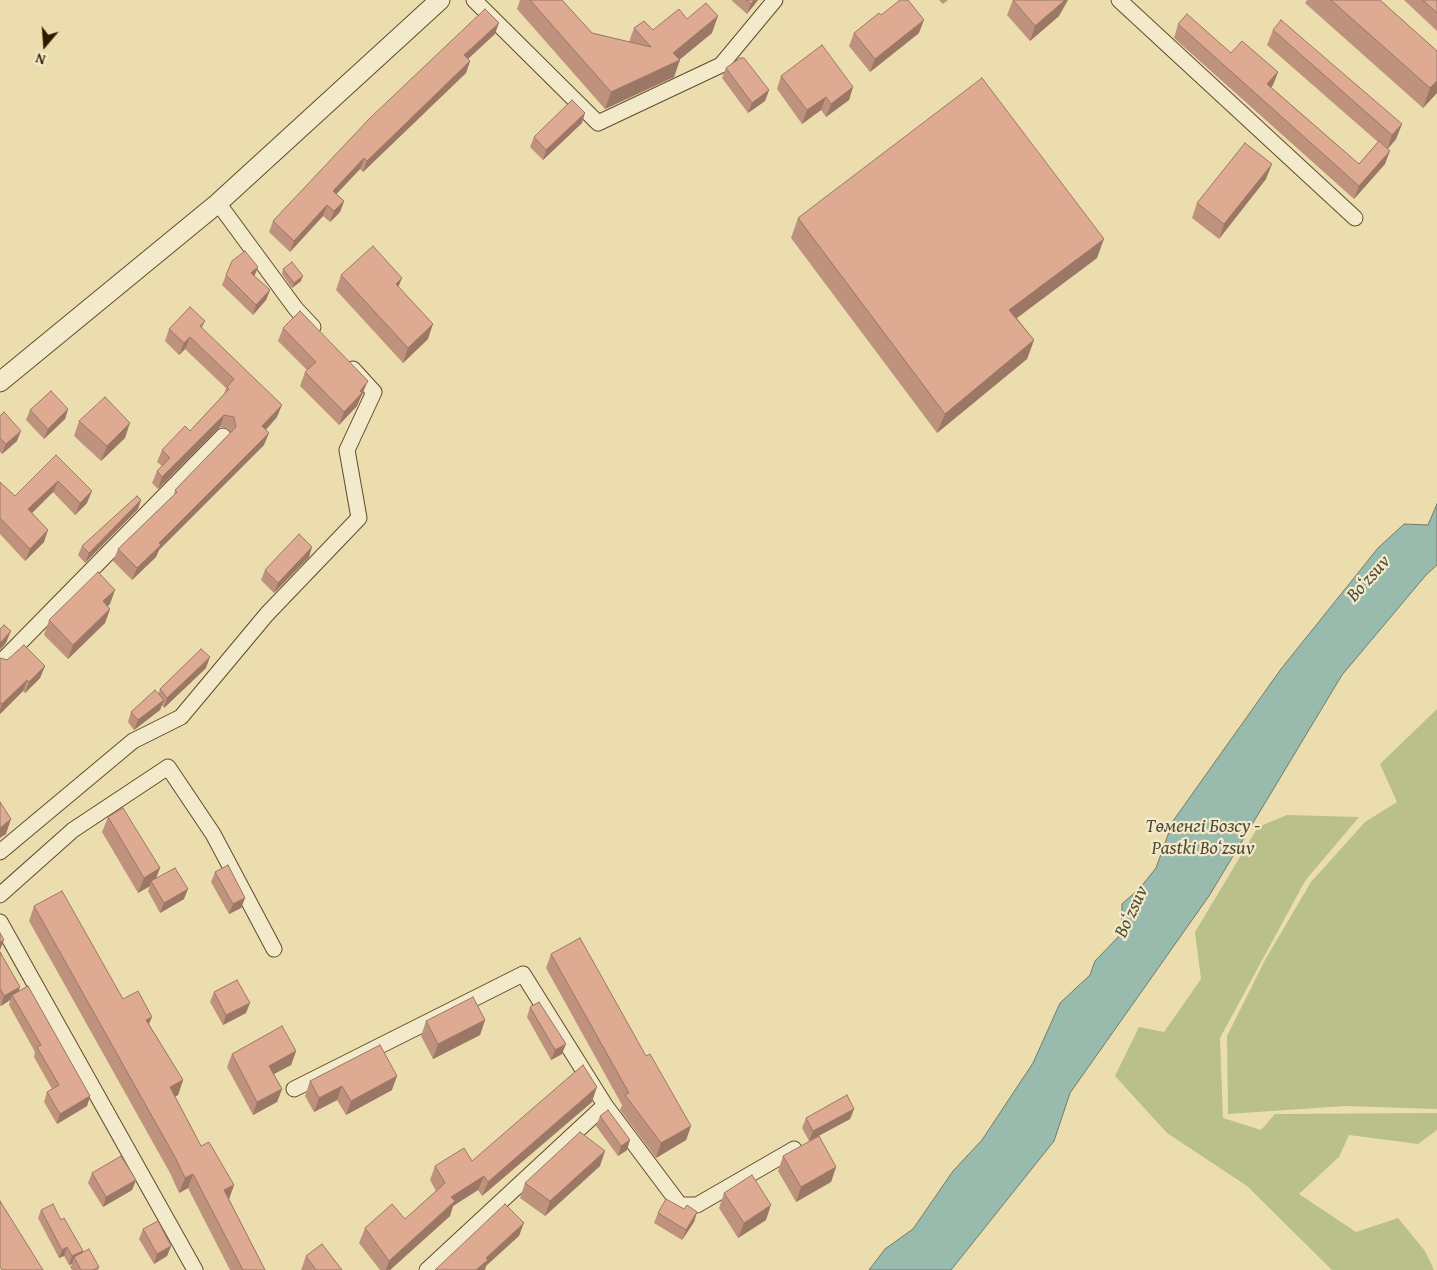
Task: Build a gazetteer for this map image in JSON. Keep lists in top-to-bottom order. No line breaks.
{"water":["Boʻzsuv","Төменгі Бозсу - Pastki Boʻzsuv"],"north":"bottom"}
